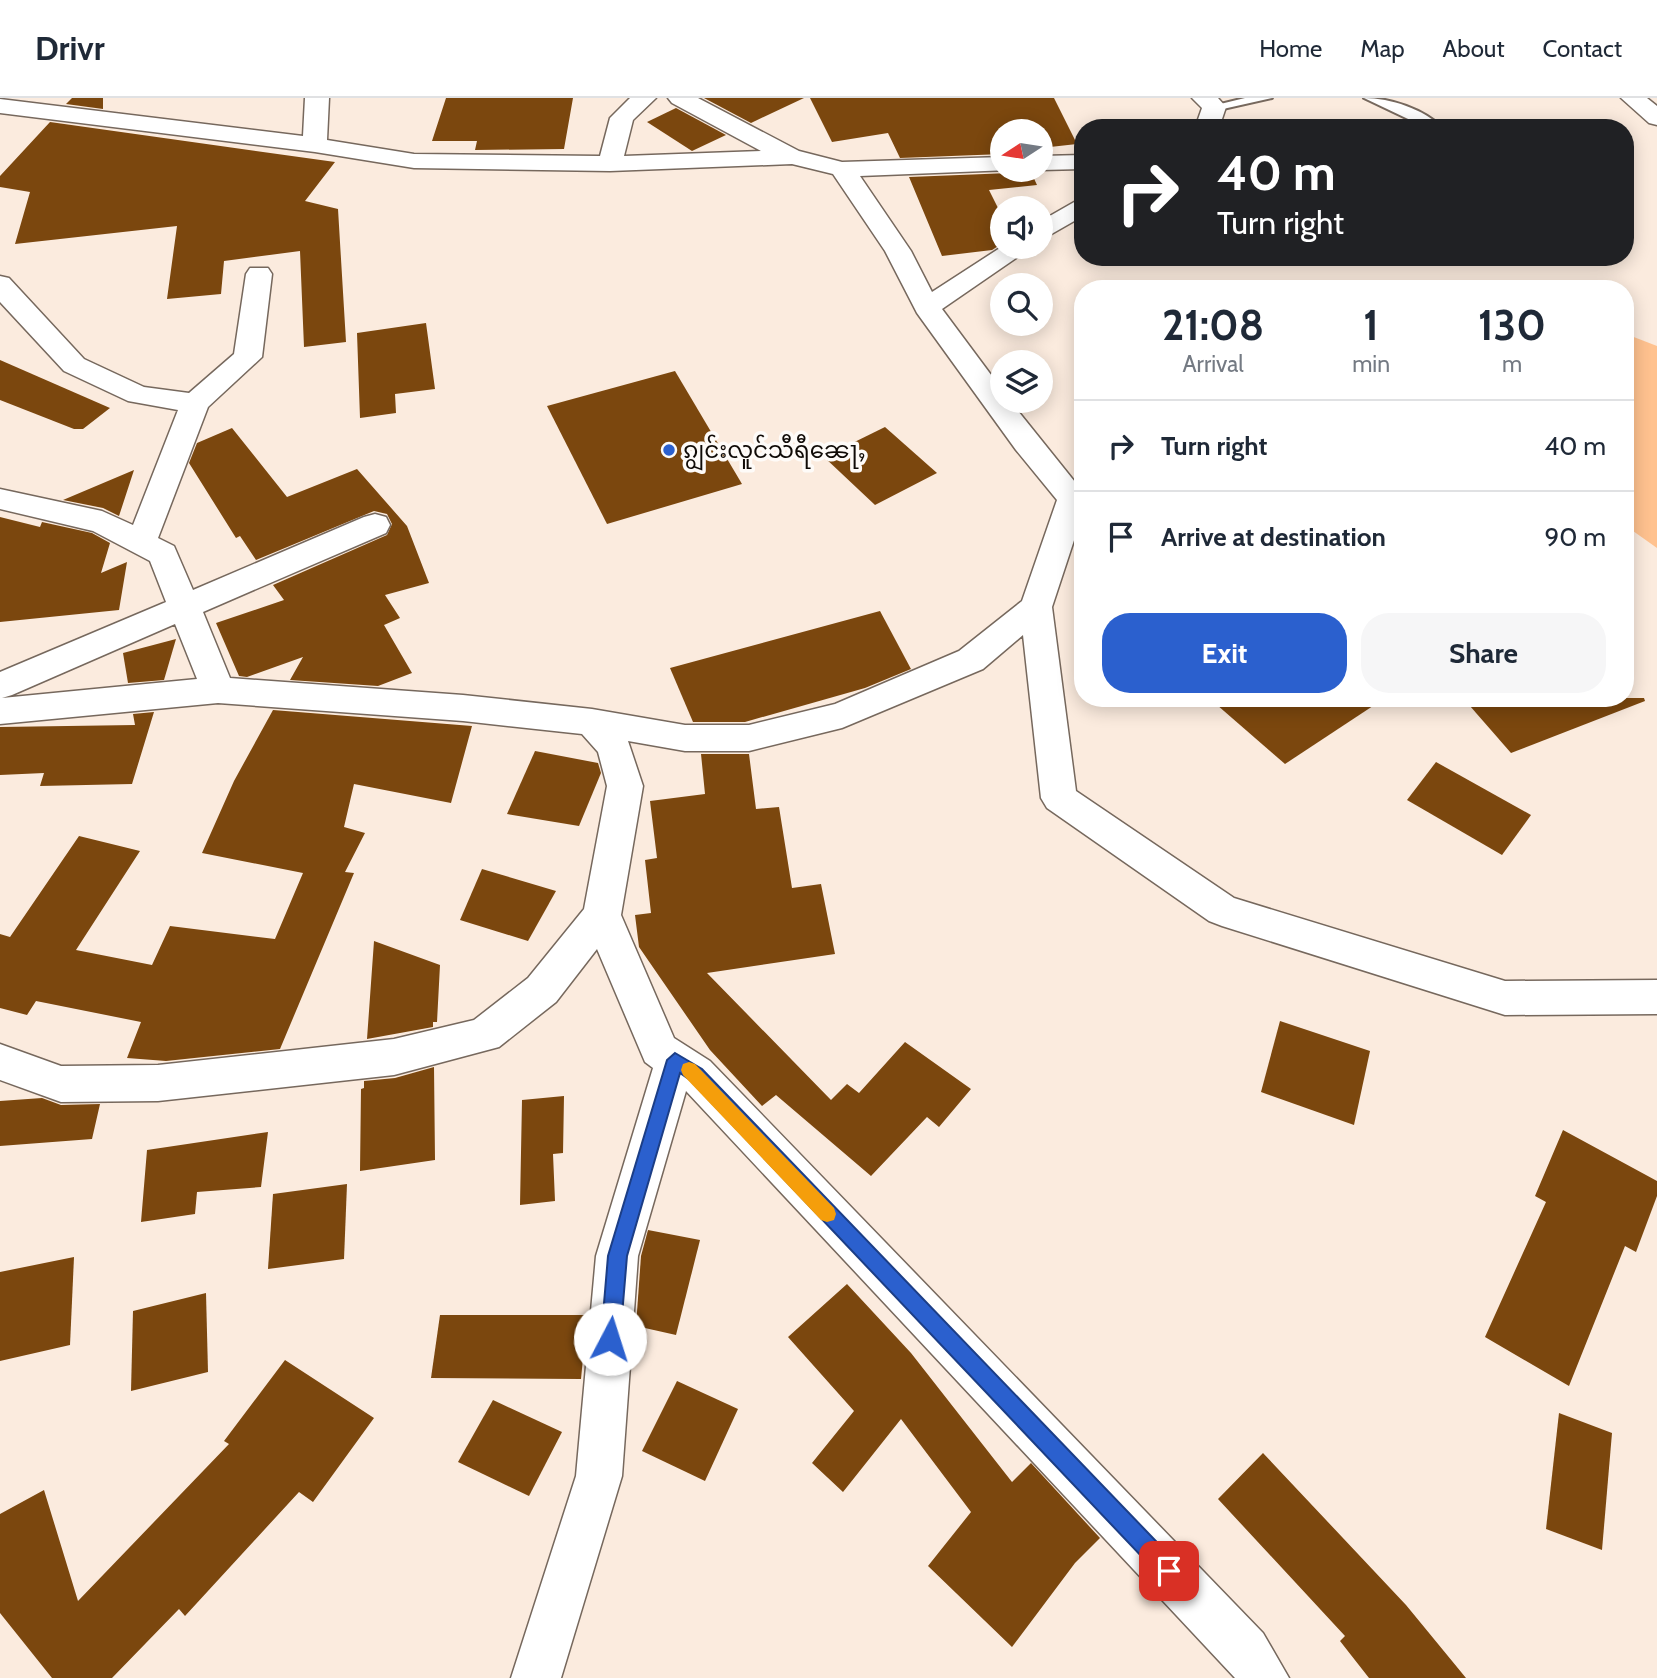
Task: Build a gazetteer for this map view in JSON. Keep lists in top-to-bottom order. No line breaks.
{"places":["ၵျွင်းလူင်သီရီၼေႃႇ"],"north":"left","page":{"header":"Drivr","nav":["Home","Map","About","Contact"],"turn":["40 m","Turn right"],"eta":["21:08","Arrival","1","min","130","m"],"list":[{"name":"Turn right","value":"40 m"},{"name":"Arrive at destination","value":"90 m"}],"buttons":["Exit","Share"]}}
